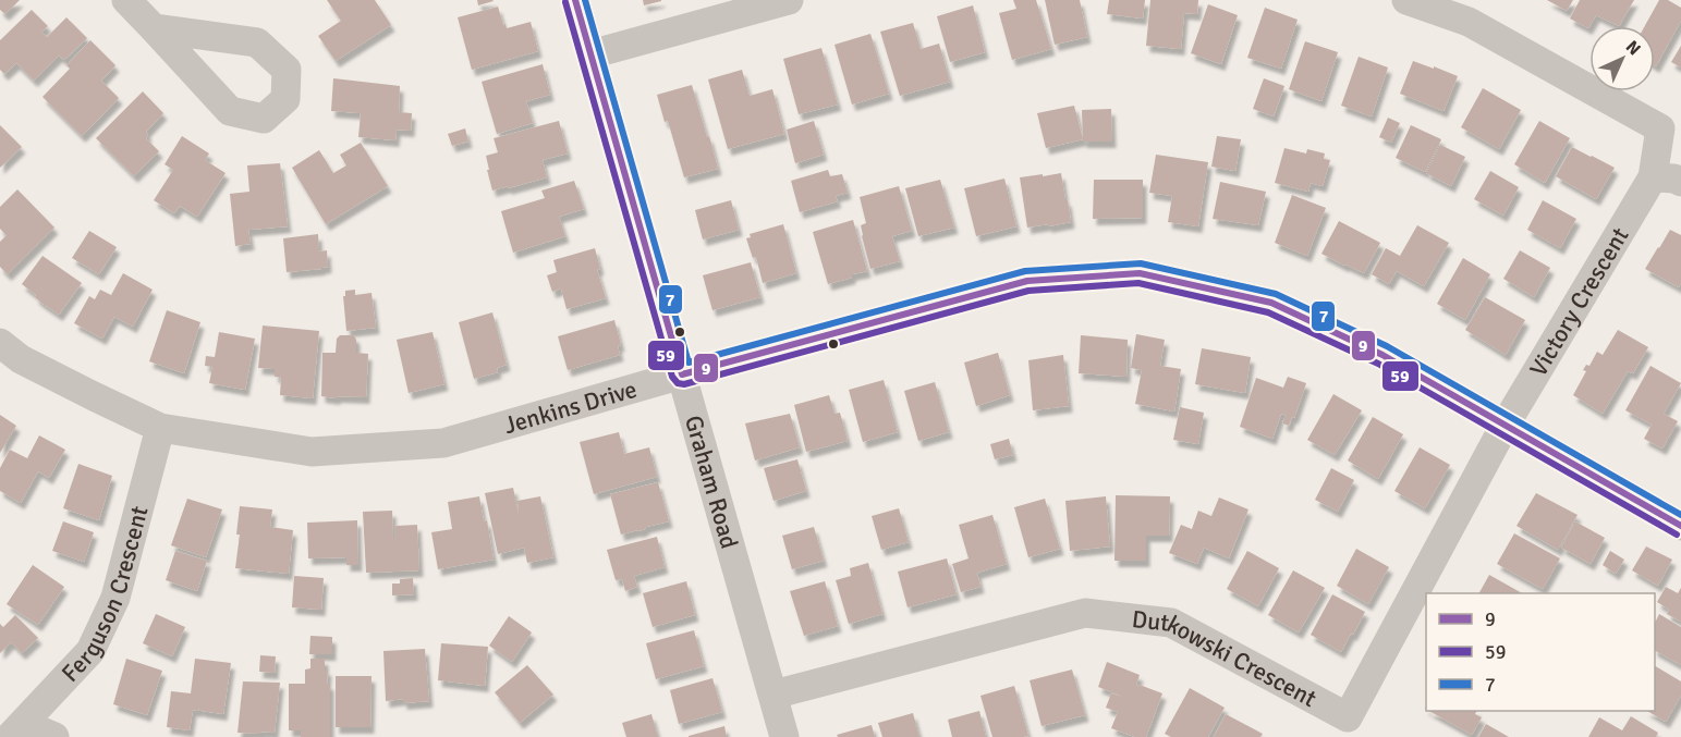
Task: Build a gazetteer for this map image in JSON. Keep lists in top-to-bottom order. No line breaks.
{"streets":{"street":["Victory Crescent","Jenkins Drive","Graham Road","Ferguson Crescent","Dutkowski Crescent"]},"crossings":[["Victory Crescent","Jenkins Drive"],["Victory Crescent","Dutkowski Crescent"],["Jenkins Drive","Graham Road"],["Jenkins Drive","Ferguson Crescent"],["Jenkins Drive","Dutkowski Crescent"],["Graham Road","Dutkowski Crescent"]],"lines":["transit line 9","transit line 7","transit line 59"],"legend":["9","59","7"],"north":"top right"}
